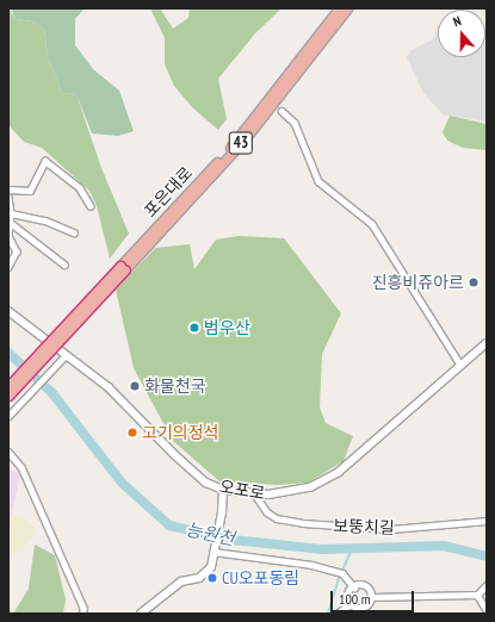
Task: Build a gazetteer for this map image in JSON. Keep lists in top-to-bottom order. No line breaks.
{"streets":{"highway":["43","포은대로"],"street":["오포로","보뚱치길"]},"crossings":[["43","포은대로"],["오포로","보뚱치길"]],"water":["능원천"],"places":["진흥비쥬아르","범우산","화물천국","고기의정석","CU오포동림"],"scale_bar":"100 m","north":"top"}
